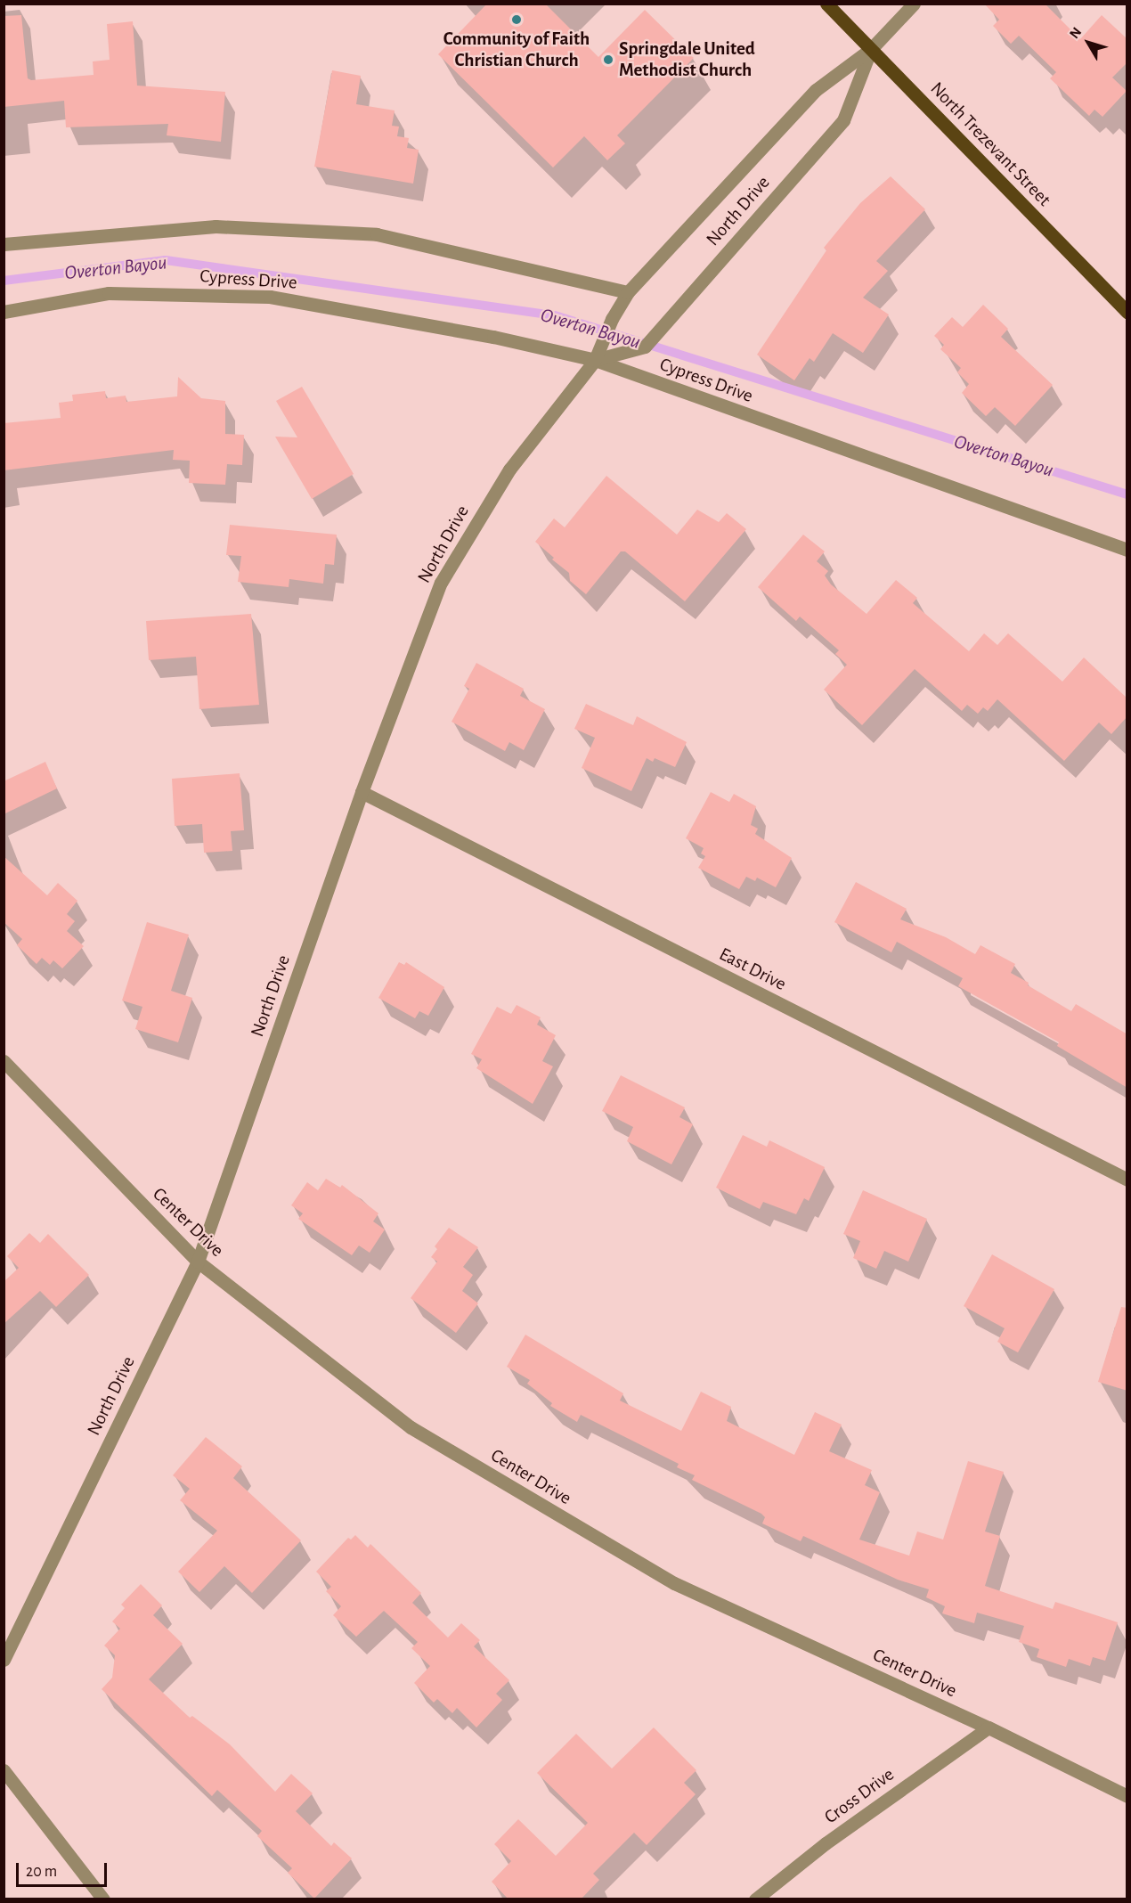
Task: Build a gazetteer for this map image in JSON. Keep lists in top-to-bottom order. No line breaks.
{"streets":{"main road":["North Trezevant Street"],"street":["North Drive","Cypress Drive","East Drive","Center Drive","Cross Drive"]},"crossings":[["North Trezevant Street","North Drive"],["North Drive","Cypress Drive"],["North Drive","East Drive"],["North Drive","Center Drive"],["Center Drive","Cross Drive"]],"water":["Overton Bayou"],"places":["Community of Faith Christian Church","Springdale United Methodist Church"],"scale_bar":"20 m","north":"top left"}
